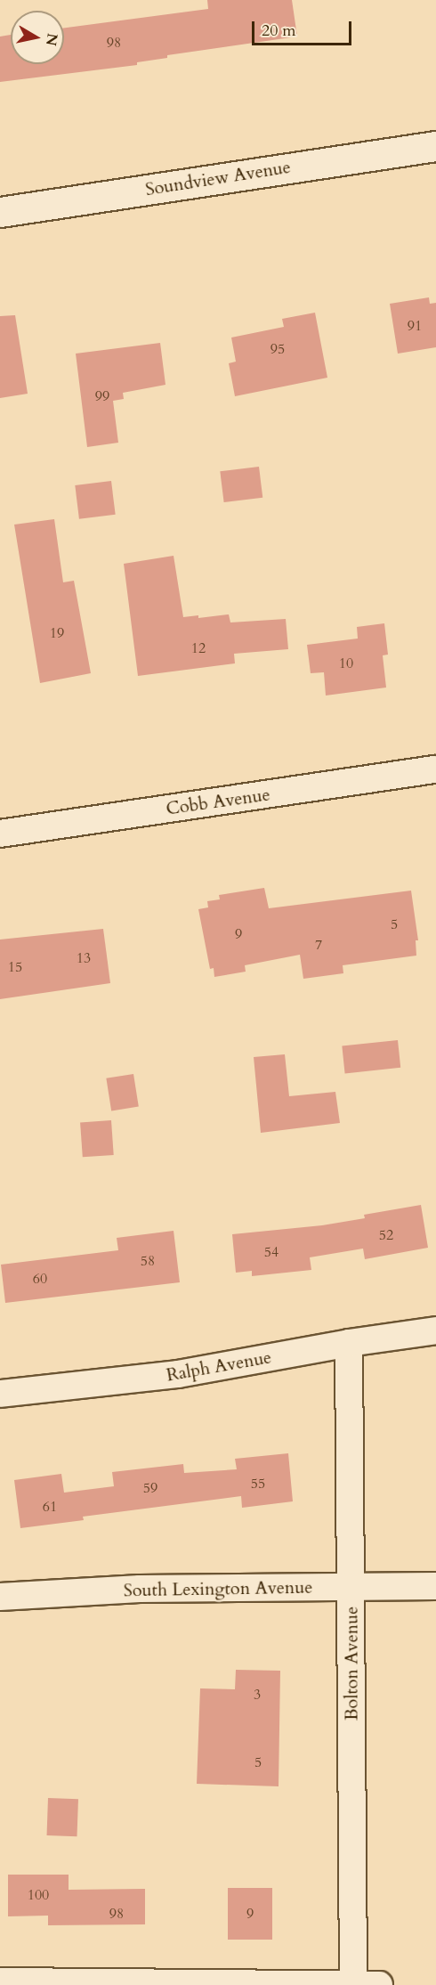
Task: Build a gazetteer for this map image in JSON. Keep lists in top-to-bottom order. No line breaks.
{"streets":{"street":["Soundview Avenue","Cobb Avenue","Ralph Avenue","South Lexington Avenue","Bolton Avenue"]},"crossings":[["Ralph Avenue","Bolton Avenue"],["South Lexington Avenue","Bolton Avenue"]],"house_numbers":["98","91","95","99","19","12","10","5","9","7","13","15","52","54","58","60","55","59","61","3","5","100","98","9"],"scale_bar":"20 m","north":"right"}
